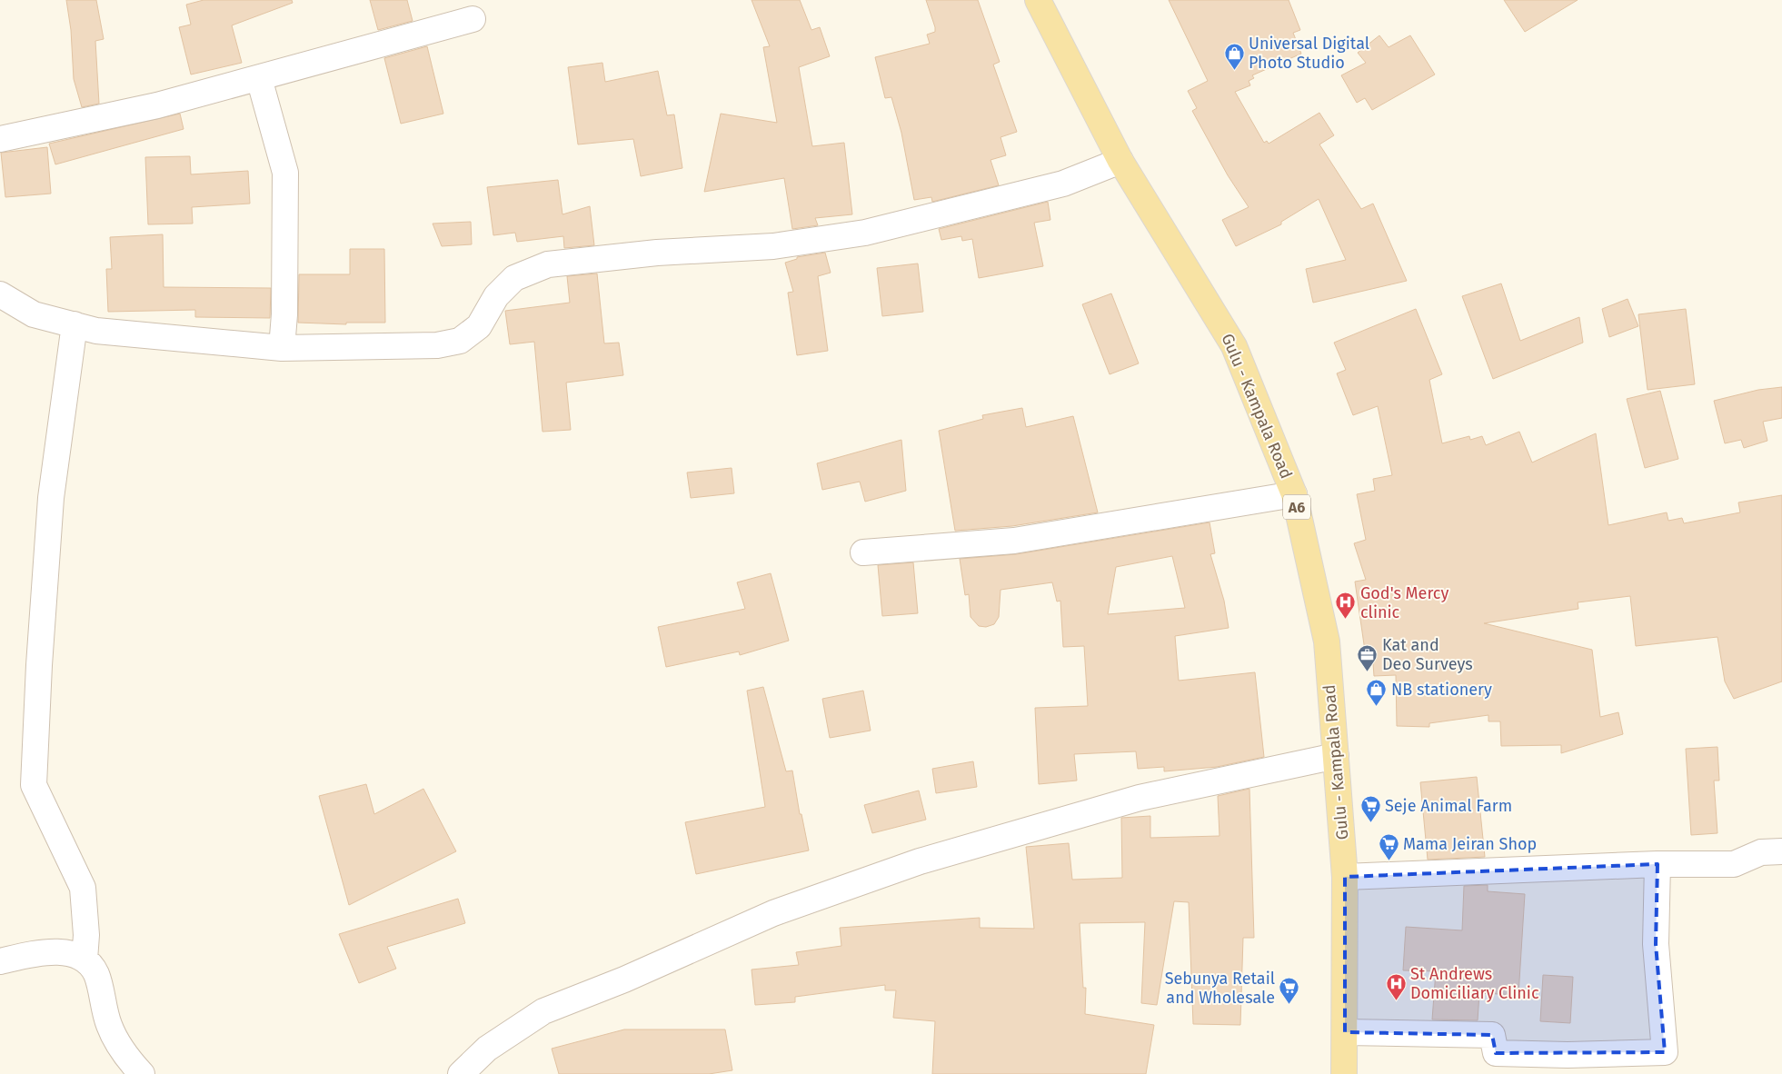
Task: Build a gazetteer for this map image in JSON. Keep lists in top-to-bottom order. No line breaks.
{"streets":{"main road":["Gulu - Kampala Road","A6"]},"places":{"shop":["Universal Digital Photo Studio","NB stationery"],"hospital":["God's Mercy clinic","St Andrews Domiciliary Clinic"],"office":["Kat and Deo Surveys"],"supermarket":["Seje Animal Farm","Mama Jeiran Shop","Sebunya Retail and Wholesale"]}}
